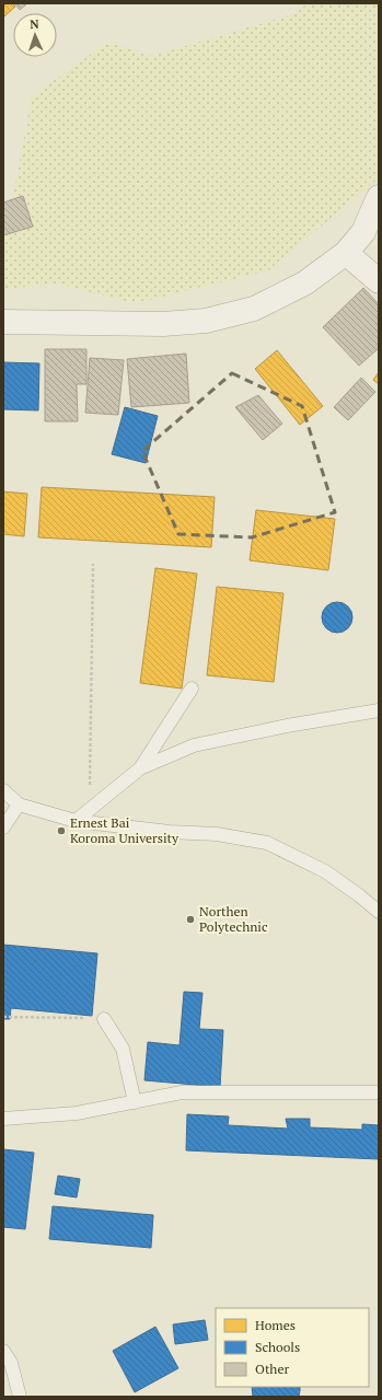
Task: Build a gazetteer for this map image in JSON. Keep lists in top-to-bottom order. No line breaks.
{"places":["Ernest Bai Koroma University","Northen Polytechnic"],"legend":["Homes","Schools","Other"],"north":"top"}
